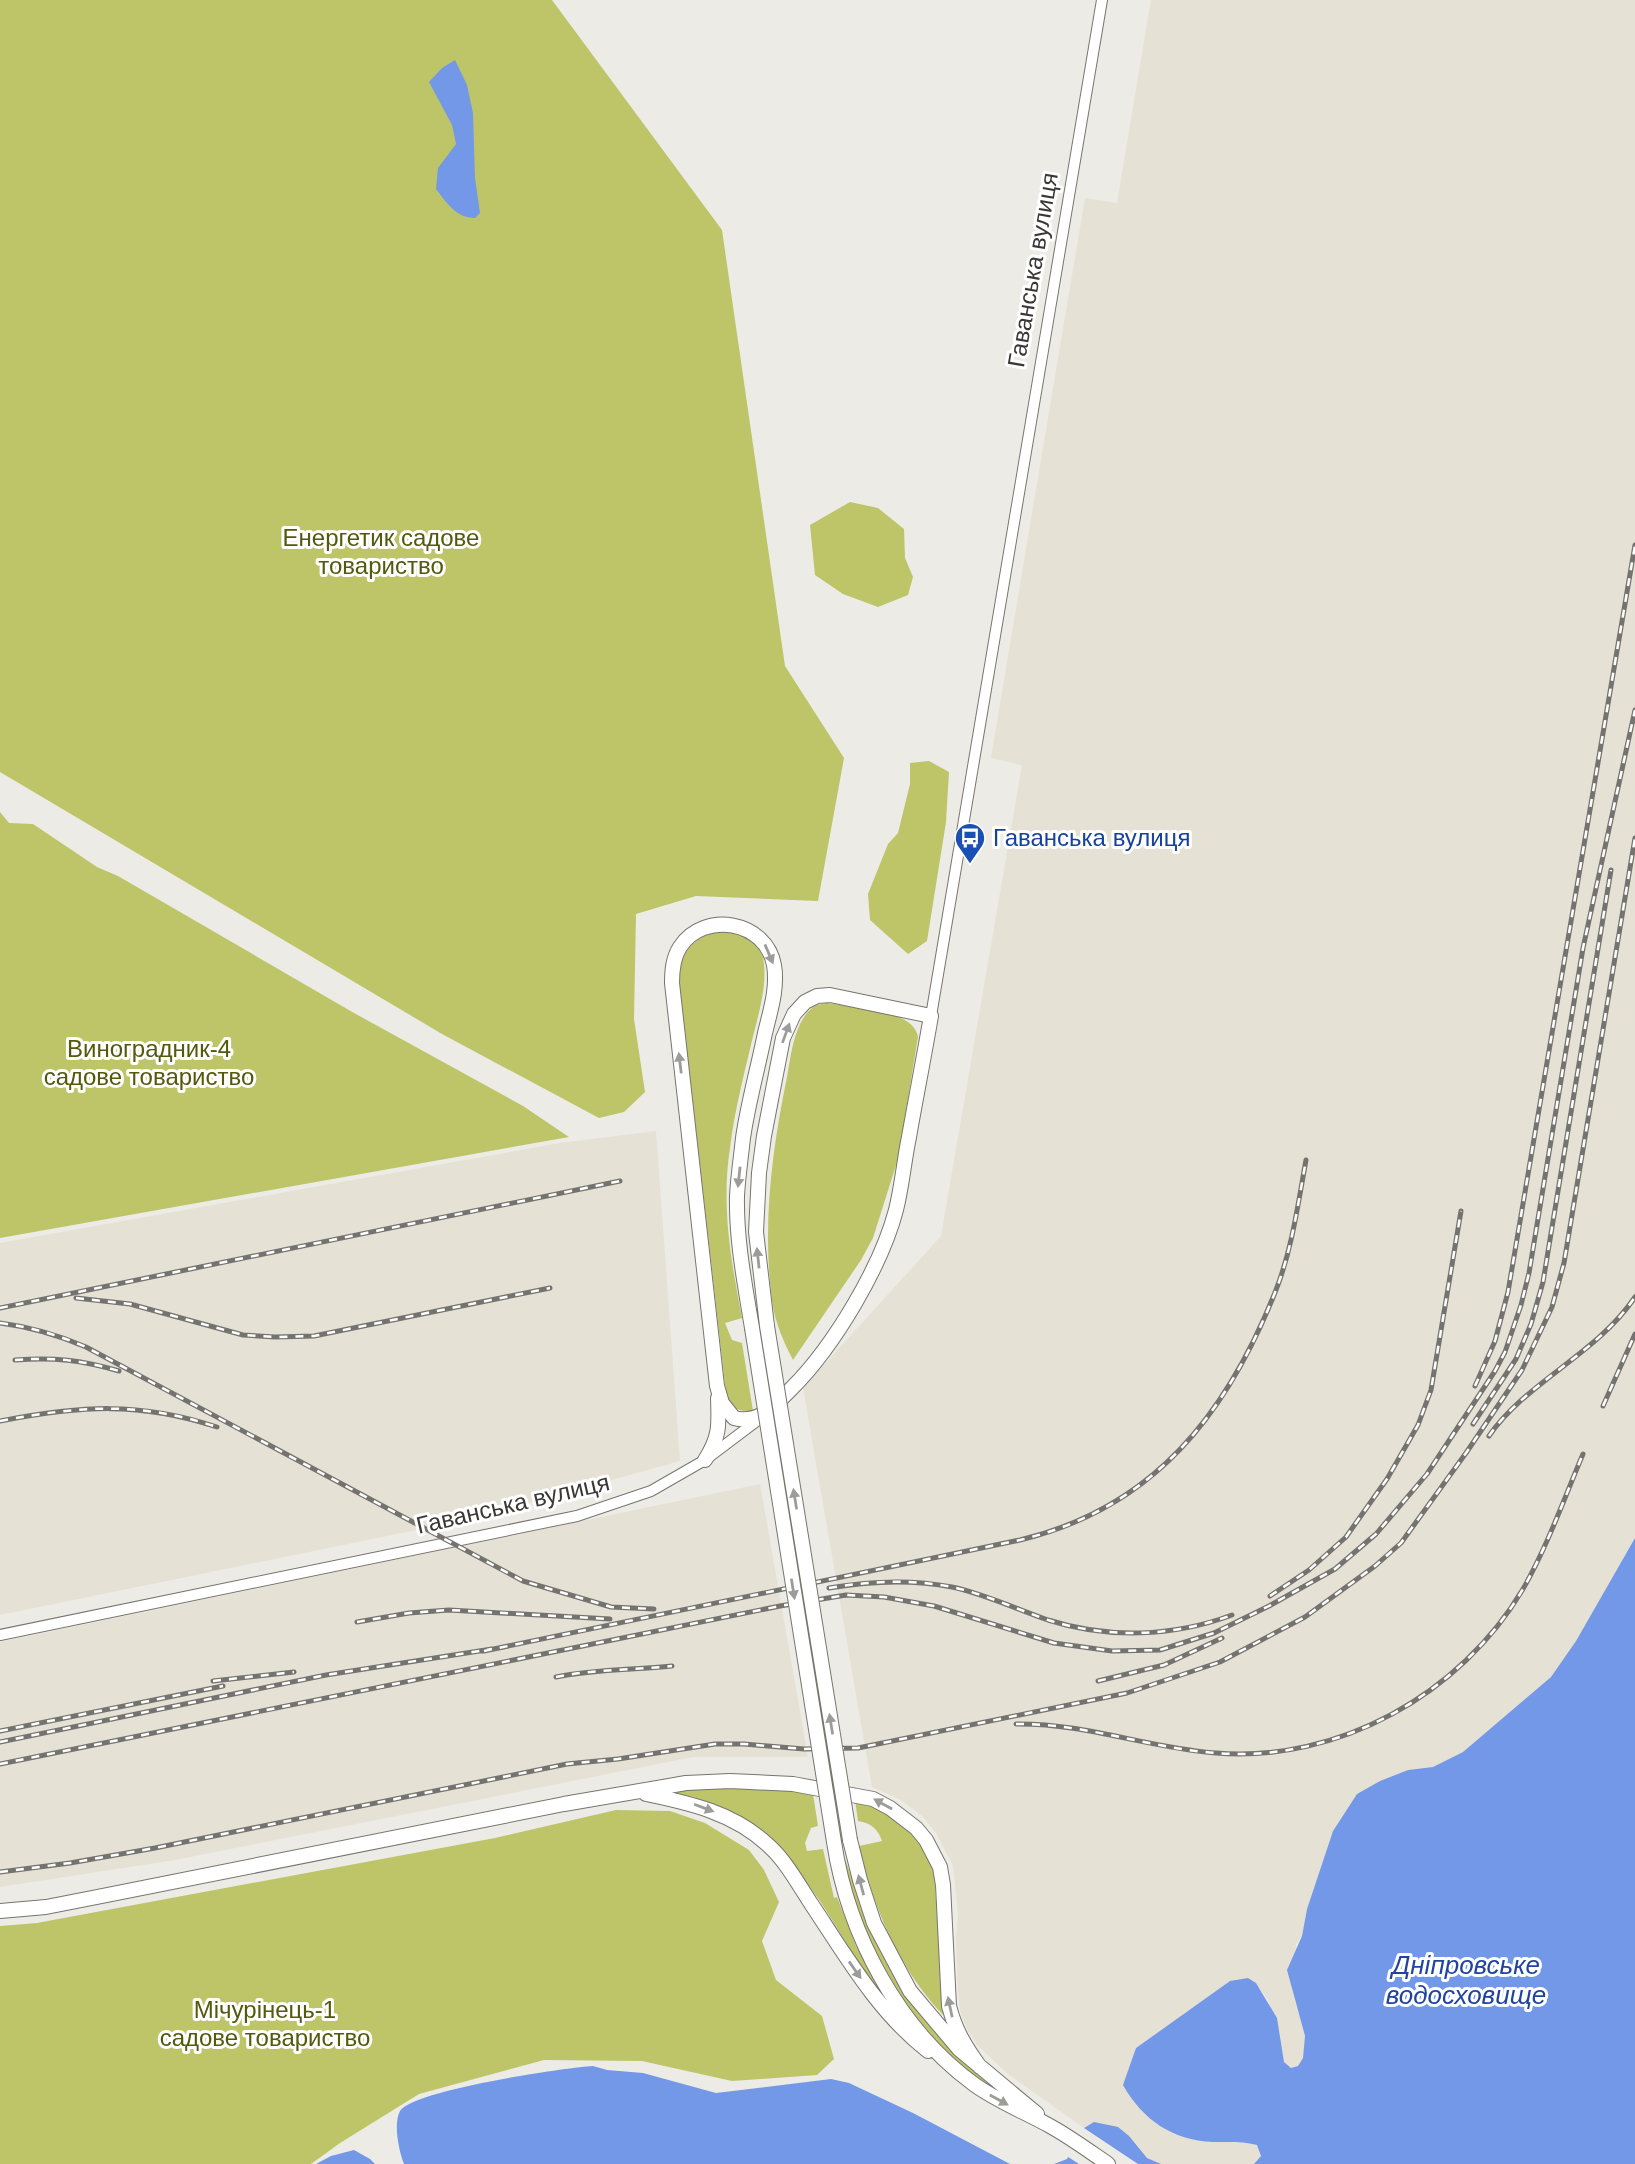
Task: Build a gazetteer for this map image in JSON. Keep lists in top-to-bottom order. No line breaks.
{"streets":{"main road":["Гаванська вулиця"]},"water":["Дніпровське водосховище"],"parks":["Енергетик садове товариство","Виноградник-4 садове товариство","Мічурінець-1 садове товариство"],"places":{"bus stop":["Гаванська вулиця"]}}
